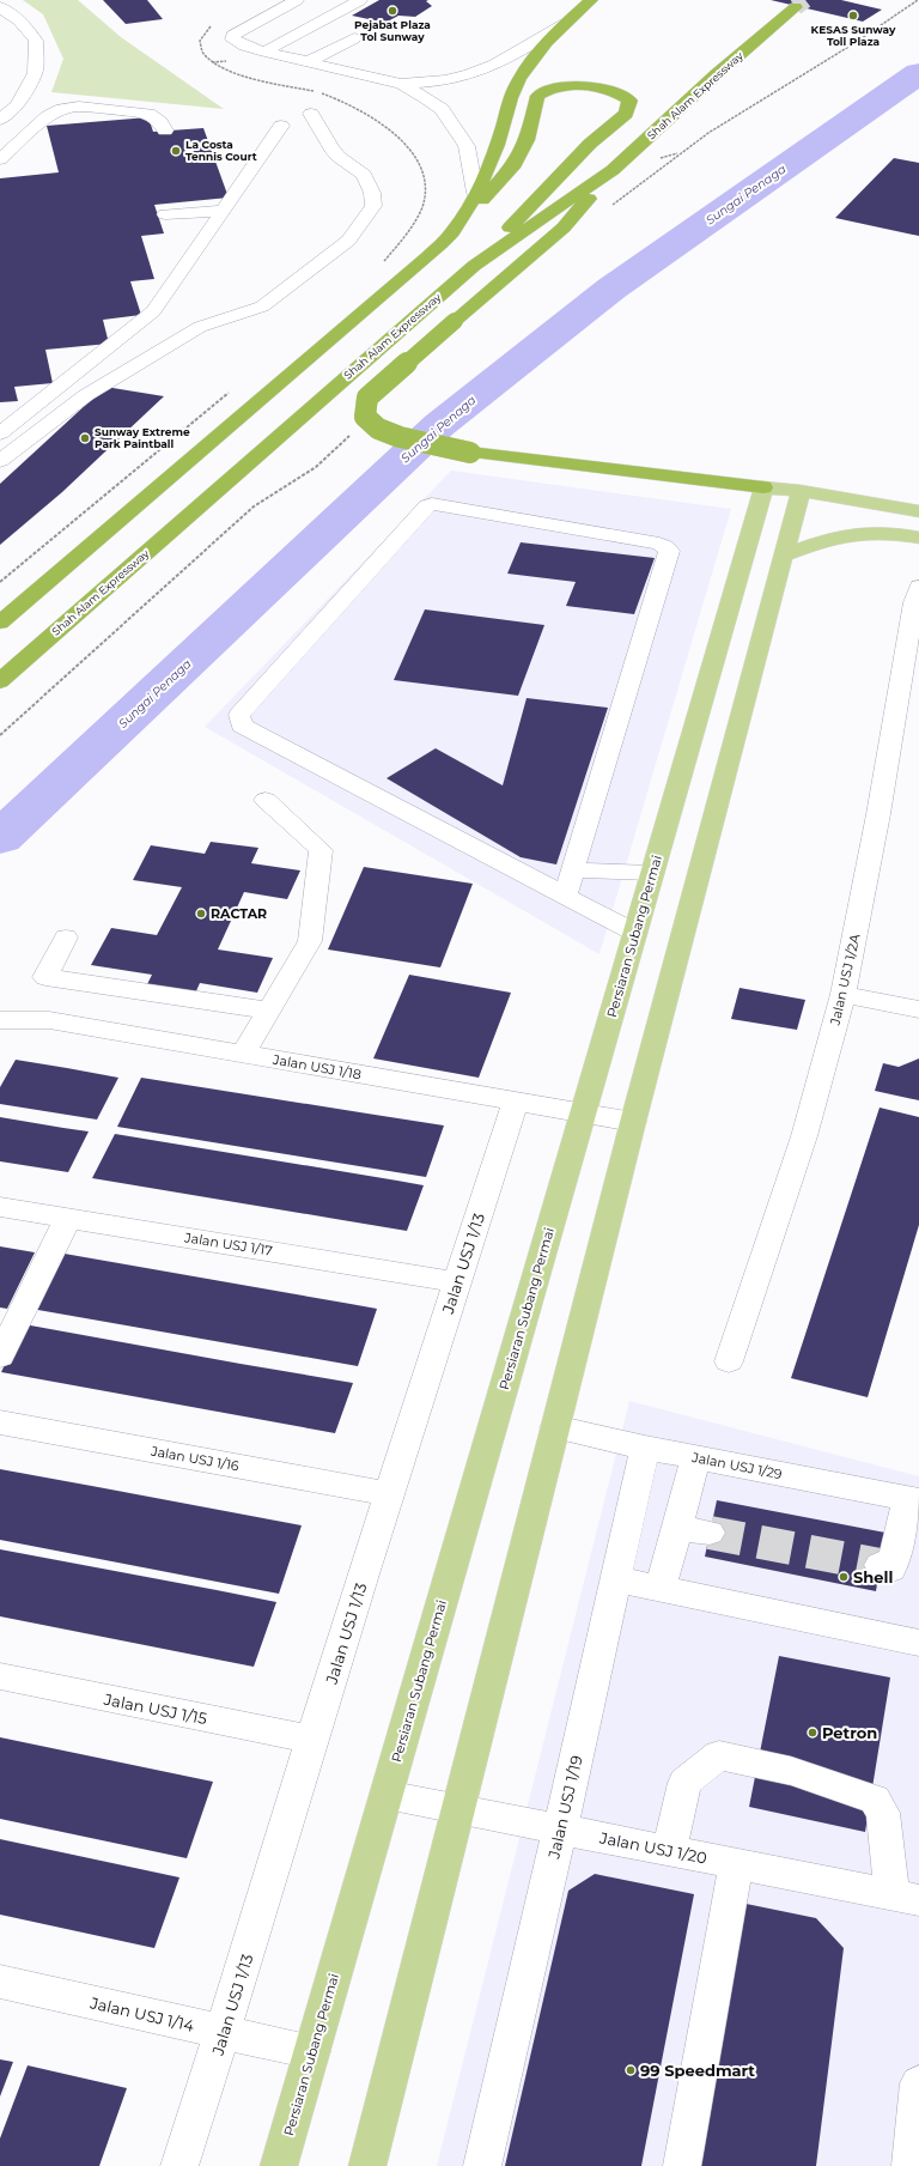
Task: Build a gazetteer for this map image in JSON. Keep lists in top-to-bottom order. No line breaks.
{"streets":{"highway":["Shah Alam Expressway"],"main road":["Persiaran Subang Permai"],"street":["Jalan USJ 1/2A","Jalan USJ 1/18","Jalan USJ 1/17","Jalan USJ 1/13","Jalan USJ 1/16","Jalan USJ 1/29","Jalan USJ 1/15","Jalan USJ 1/19","Jalan USJ 1/20","Jalan USJ 1/14"]},"crossings":[["Persiaran Subang Permai","Jalan USJ 1/18"],["Persiaran Subang Permai","Jalan USJ 1/20"],["Persiaran Subang Permai","Jalan USJ 1/14"],["Jalan USJ 1/18","Jalan USJ 1/13"],["Jalan USJ 1/17","Jalan USJ 1/13"],["Jalan USJ 1/13","Jalan USJ 1/16"],["Jalan USJ 1/13","Jalan USJ 1/15"],["Jalan USJ 1/13","Jalan USJ 1/14"],["Jalan USJ 1/29","Jalan USJ 1/19"],["Jalan USJ 1/19","Jalan USJ 1/20"]],"water":["Sungai Penaga"],"places":["Pejabat Plaza Tol Sunway","KESAS Sunway Toll Plaza","La Costa Tennis Court","Sunway Extreme Park Paintball","RACTAR","Shell","Petron","99 Speedmart"]}
